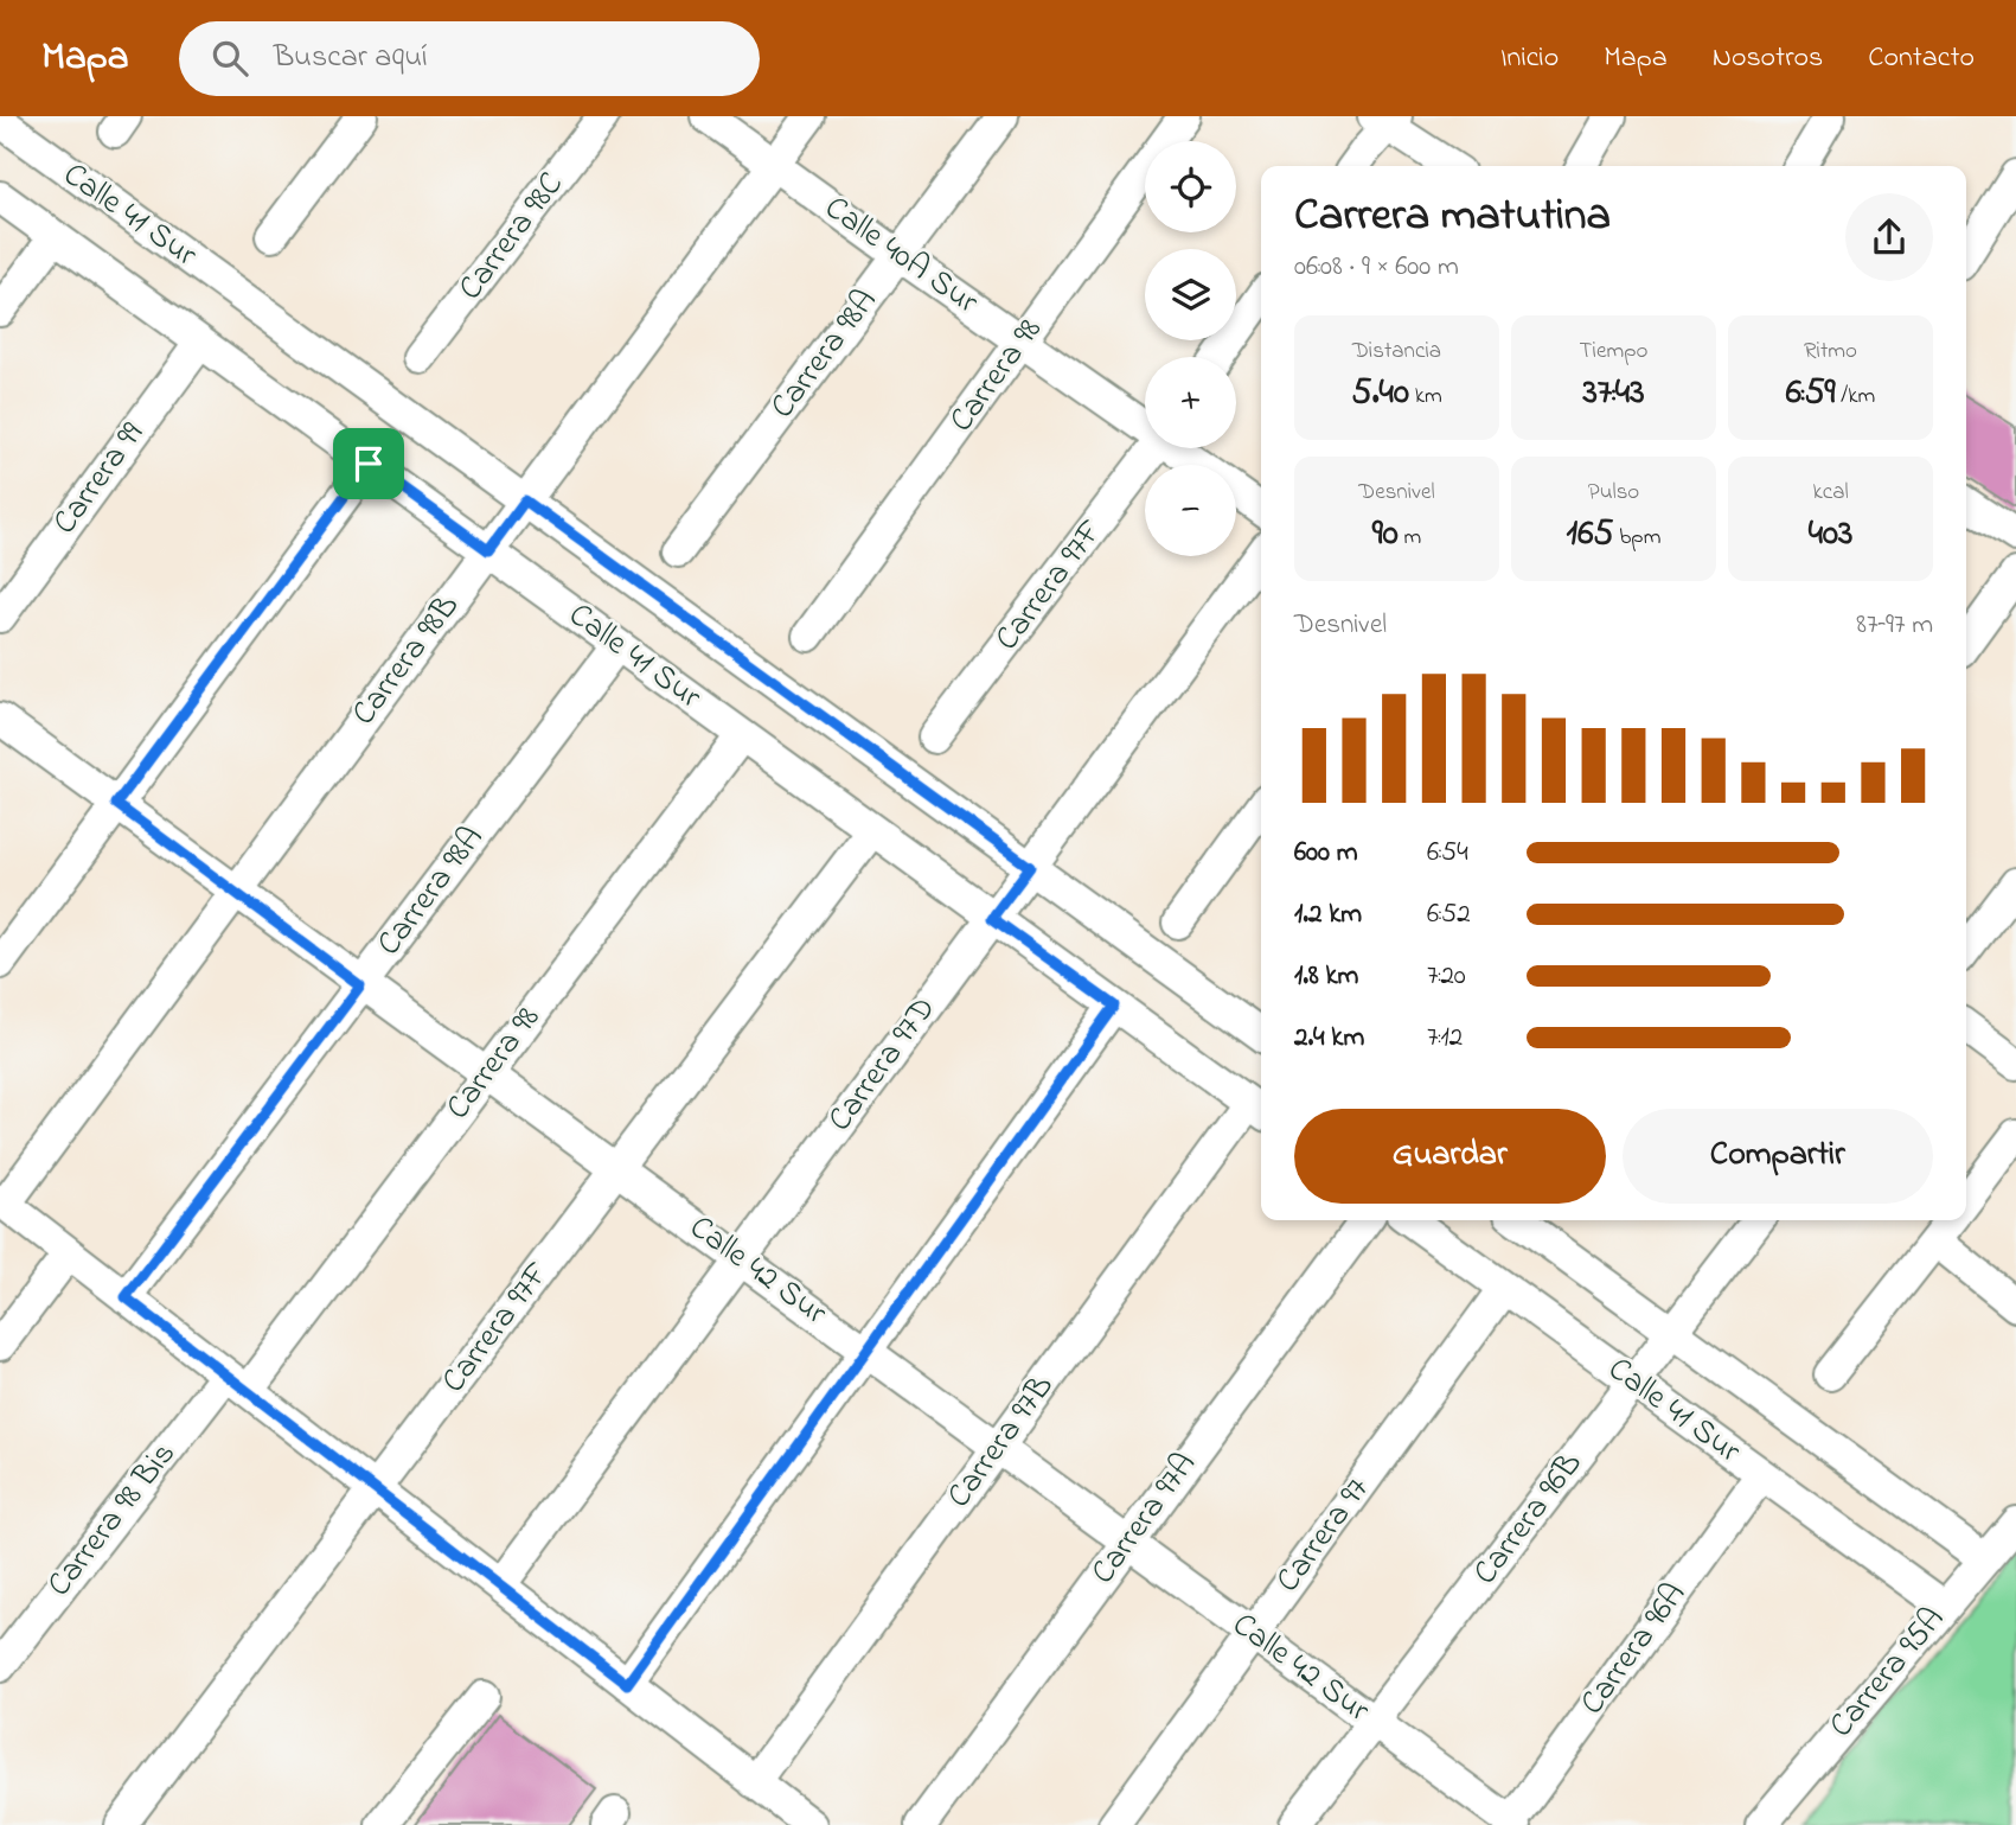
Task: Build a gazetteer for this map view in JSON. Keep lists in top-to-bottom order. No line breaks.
{"streets":{"street":["Calle 41 Sur","Carrera 98C","Calle 40A Sur","Carrera 98A","Carrera 98","Carrera 99","Carrera 97F","Carrera 98B","Carrera 97D","Calle 42 Sur","Carrera 97B","Carrera 97A","Carrera 96B","Carrera 98 Bis","Carrera 97","Carrera 96A","Carrera 95A"]},"crossings":[["Calle 41 Sur","Carrera 98A"],["Calle 41 Sur","Carrera 98"],["Calle 41 Sur","Carrera 99"],["Calle 41 Sur","Carrera 97F"],["Calle 41 Sur","Carrera 98B"],["Calle 41 Sur","Carrera 97D"],["Calle 41 Sur","Carrera 97B"],["Calle 41 Sur","Carrera 96B"],["Calle 41 Sur","Carrera 97"],["Calle 41 Sur","Carrera 96A"],["Calle 41 Sur","Carrera 95A"],["Calle 40A Sur","Carrera 98A"],["Calle 40A Sur","Carrera 98"],["Calle 40A Sur","Carrera 98B"],["Carrera 98A","Calle 42 Sur"],["Carrera 98","Calle 42 Sur"],["Carrera 98","Carrera 98 Bis"],["Carrera 97F","Calle 42 Sur"],["Carrera 98B","Calle 42 Sur"],["Carrera 97D","Calle 42 Sur"],["Calle 42 Sur","Carrera 97B"],["Calle 42 Sur","Carrera 97A"],["Calle 42 Sur","Carrera 96B"],["Calle 42 Sur","Carrera 97"],["Calle 42 Sur","Carrera 96A"]],"page":{"header":"Mapa","search":"Buscar aquí","nav":["Inicio","Mapa","Nosotros","Contacto"],"map_buttons":["+","−"],"heading":["Carrera matutina","06:08 · 9 × 600 m"],"stats":[["Distancia","5.40 km"],["Tiempo","37:43"],["Ritmo","6:59 /km"],["Desnivel","90 m"],["Pulso","165 bpm"],["kcal","403"]],"chart":["Desnivel","87–97 m"],"list":[{"name":"600 m","note":"6:54"},{"name":"1.2 km","note":"6:52"},{"name":"1.8 km","note":"7:20"},{"name":"2.4 km","note":"7:12"}],"buttons":["Guardar","Compartir"]}}
